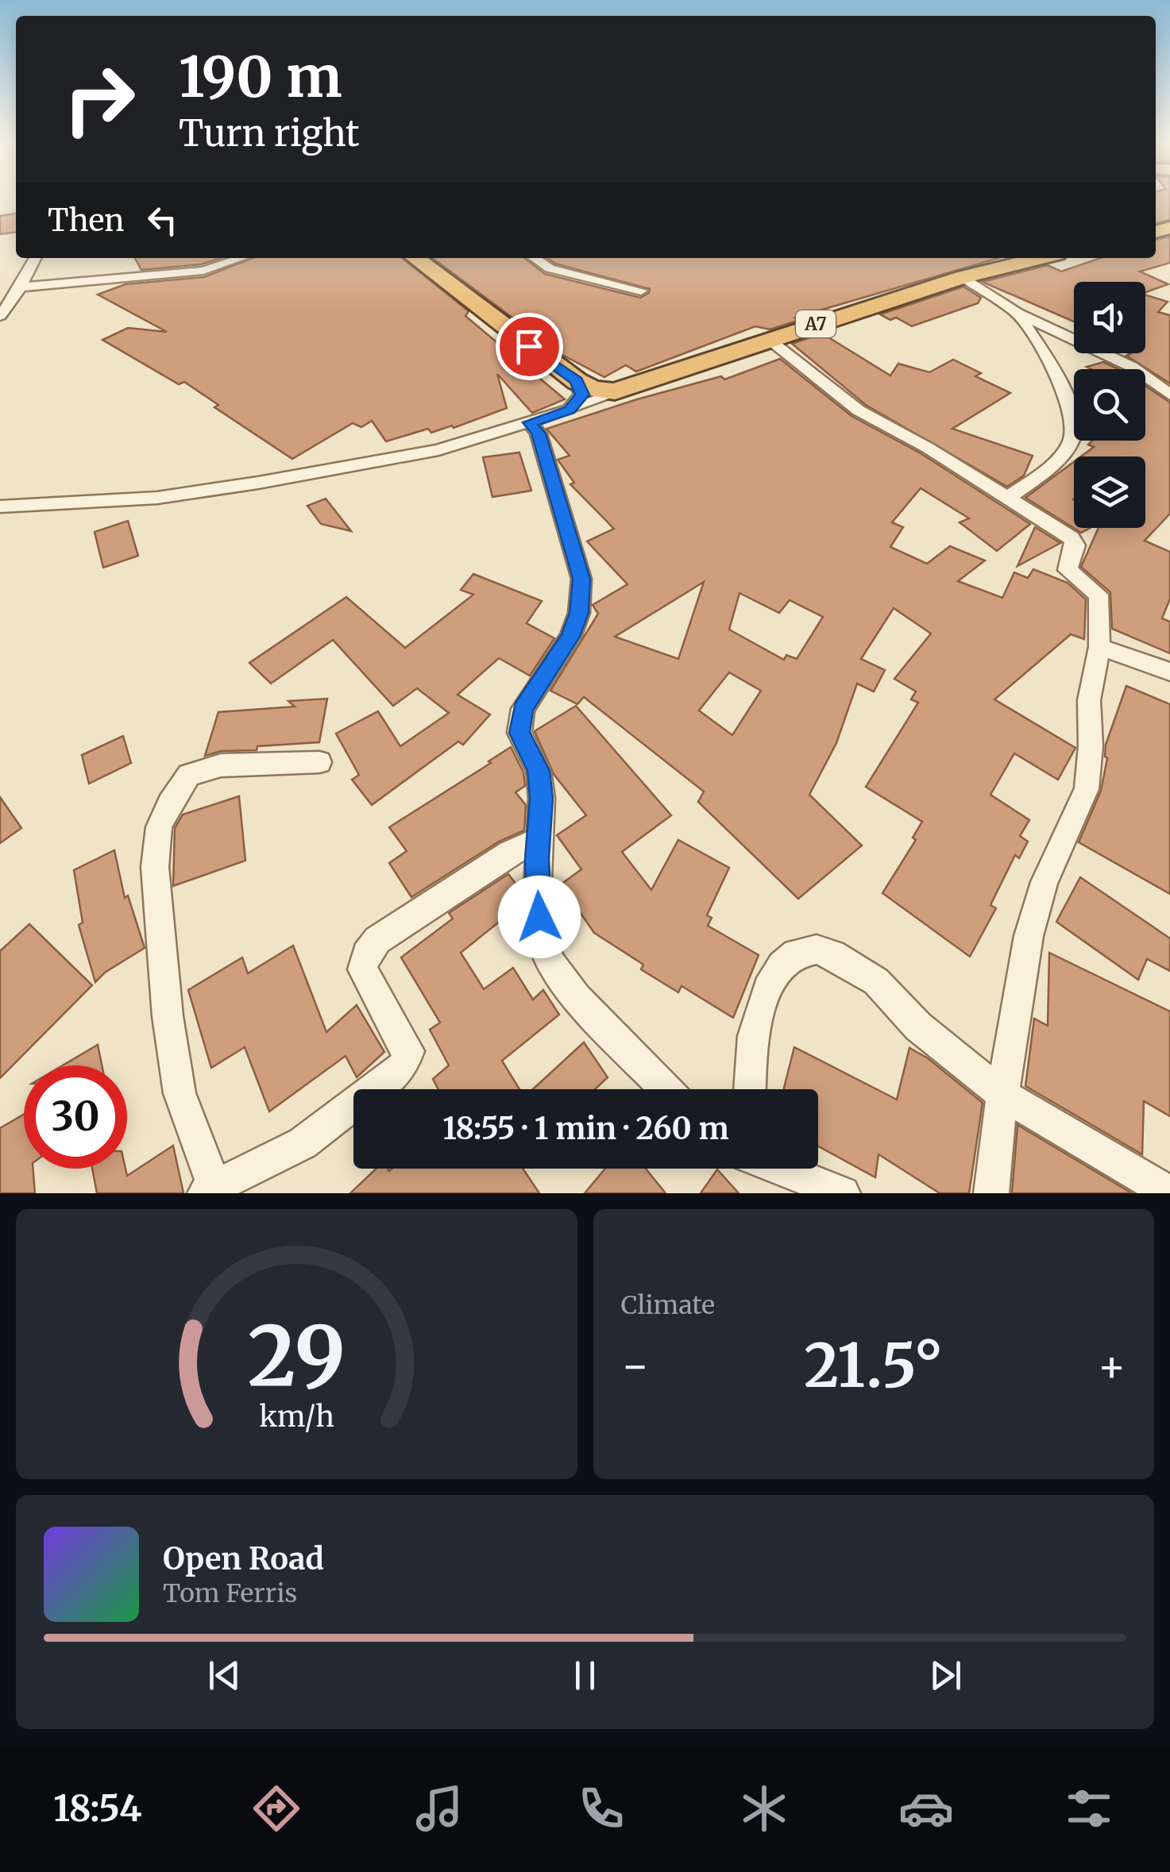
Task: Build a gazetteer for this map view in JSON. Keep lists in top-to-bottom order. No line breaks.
{"streets":{"highway":["A7"]},"page":{"turn":["190 m","Turn right"],"then":"Then","limit":"30","trip":"18:55 · 1 min · 260 m","tile":"Climate","heat":["−","21.5°","+"],"song":["Open Road","Tom Ferris"],"tabs":"18:54","gauge":["29","km/h"]}}
